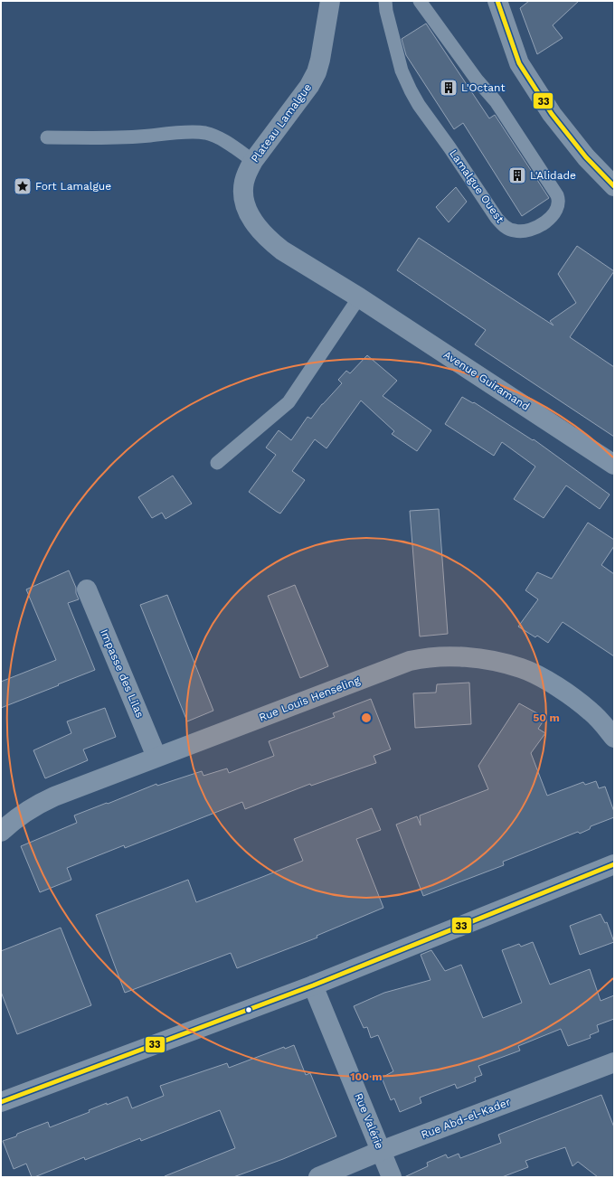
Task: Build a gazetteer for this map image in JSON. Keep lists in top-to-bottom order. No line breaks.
{"streets":{"street":["Plateau Lamalgue","Avenue Guiramand","Impasse des Lilas","Rue Louis Henseling","Rue Abd-el-Kader","Rue Valérie"],"lane":["Lamalgue Ouest"]},"crossings":[["Plateau Lamalgue","Avenue Guiramand"],["Impasse des Lilas","Rue Louis Henseling"],["Rue Abd-el-Kader","Rue Valérie"]],"places":{"building":["L'Octant","L'Alidade"],"place":["Fort Lamalgue"]},"lines":["transit line 33"],"rings":["50 m","100 m"]}
